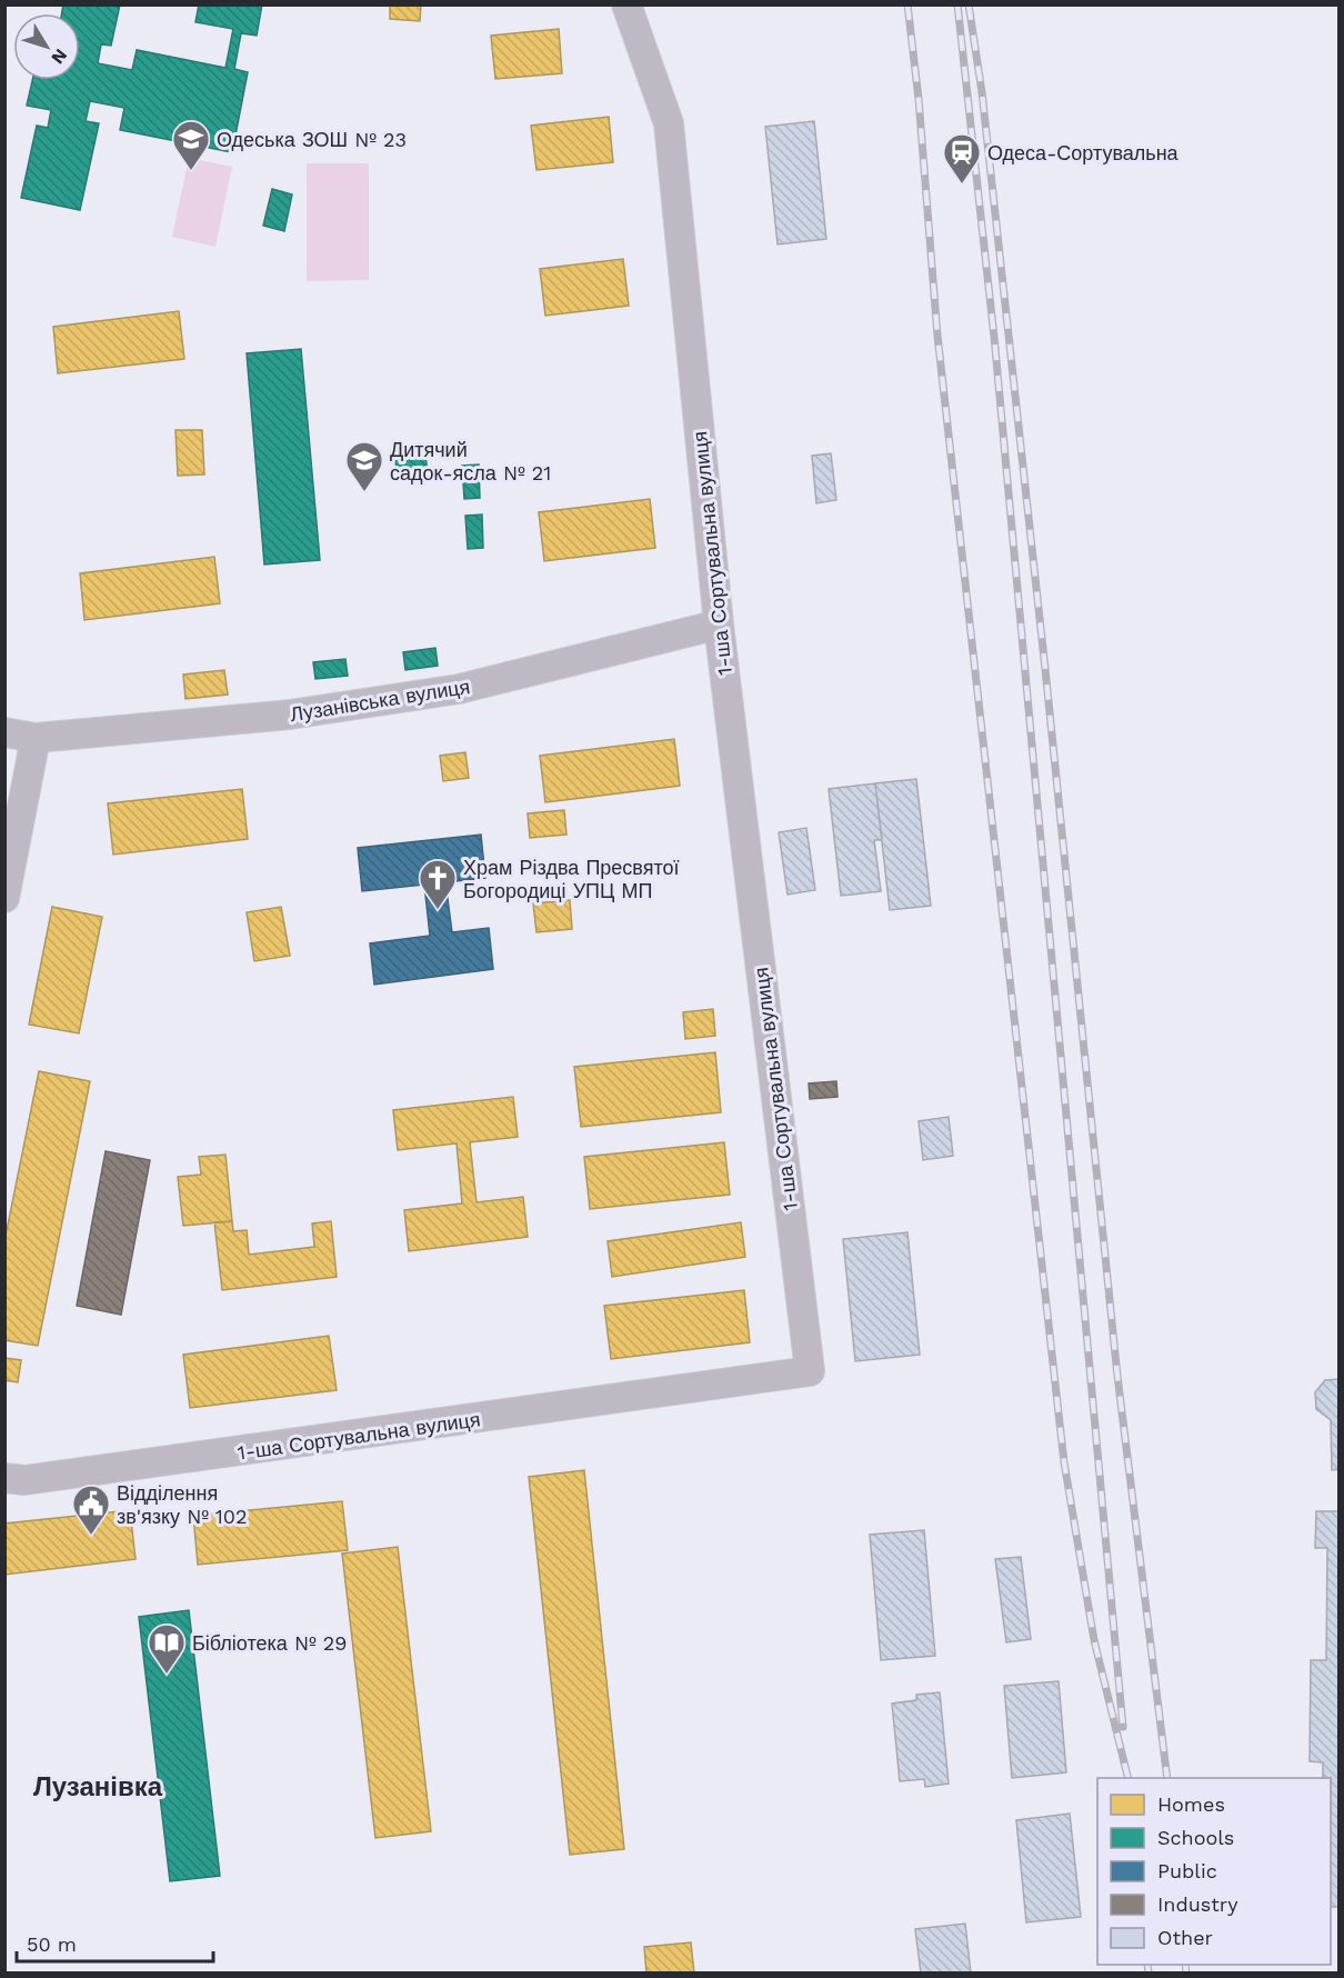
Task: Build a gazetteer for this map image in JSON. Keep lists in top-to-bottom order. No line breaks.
{"streets":{"street":["1-ша Сортувальна вулиця","Лузанівська вулиця"]},"crossings":[["1-ша Сортувальна вулиця","Лузанівська вулиця"]],"districts":["Лузанівка"],"places":{"school or university":["Одеська ЗОШ № 23","Дитячий садок-ясла № 21"],"station":["Одеса-Сортувальна"],"church":["Храм Різдва Пресвятої Богородиці УПЦ МП"],"public building":["Відділення зв'язку № 102"],"library":["Бібліотека № 29"]},"legend":["Homes","Schools","Public","Industry","Other"],"scale_bar":"50 m","north":"bottom right"}
